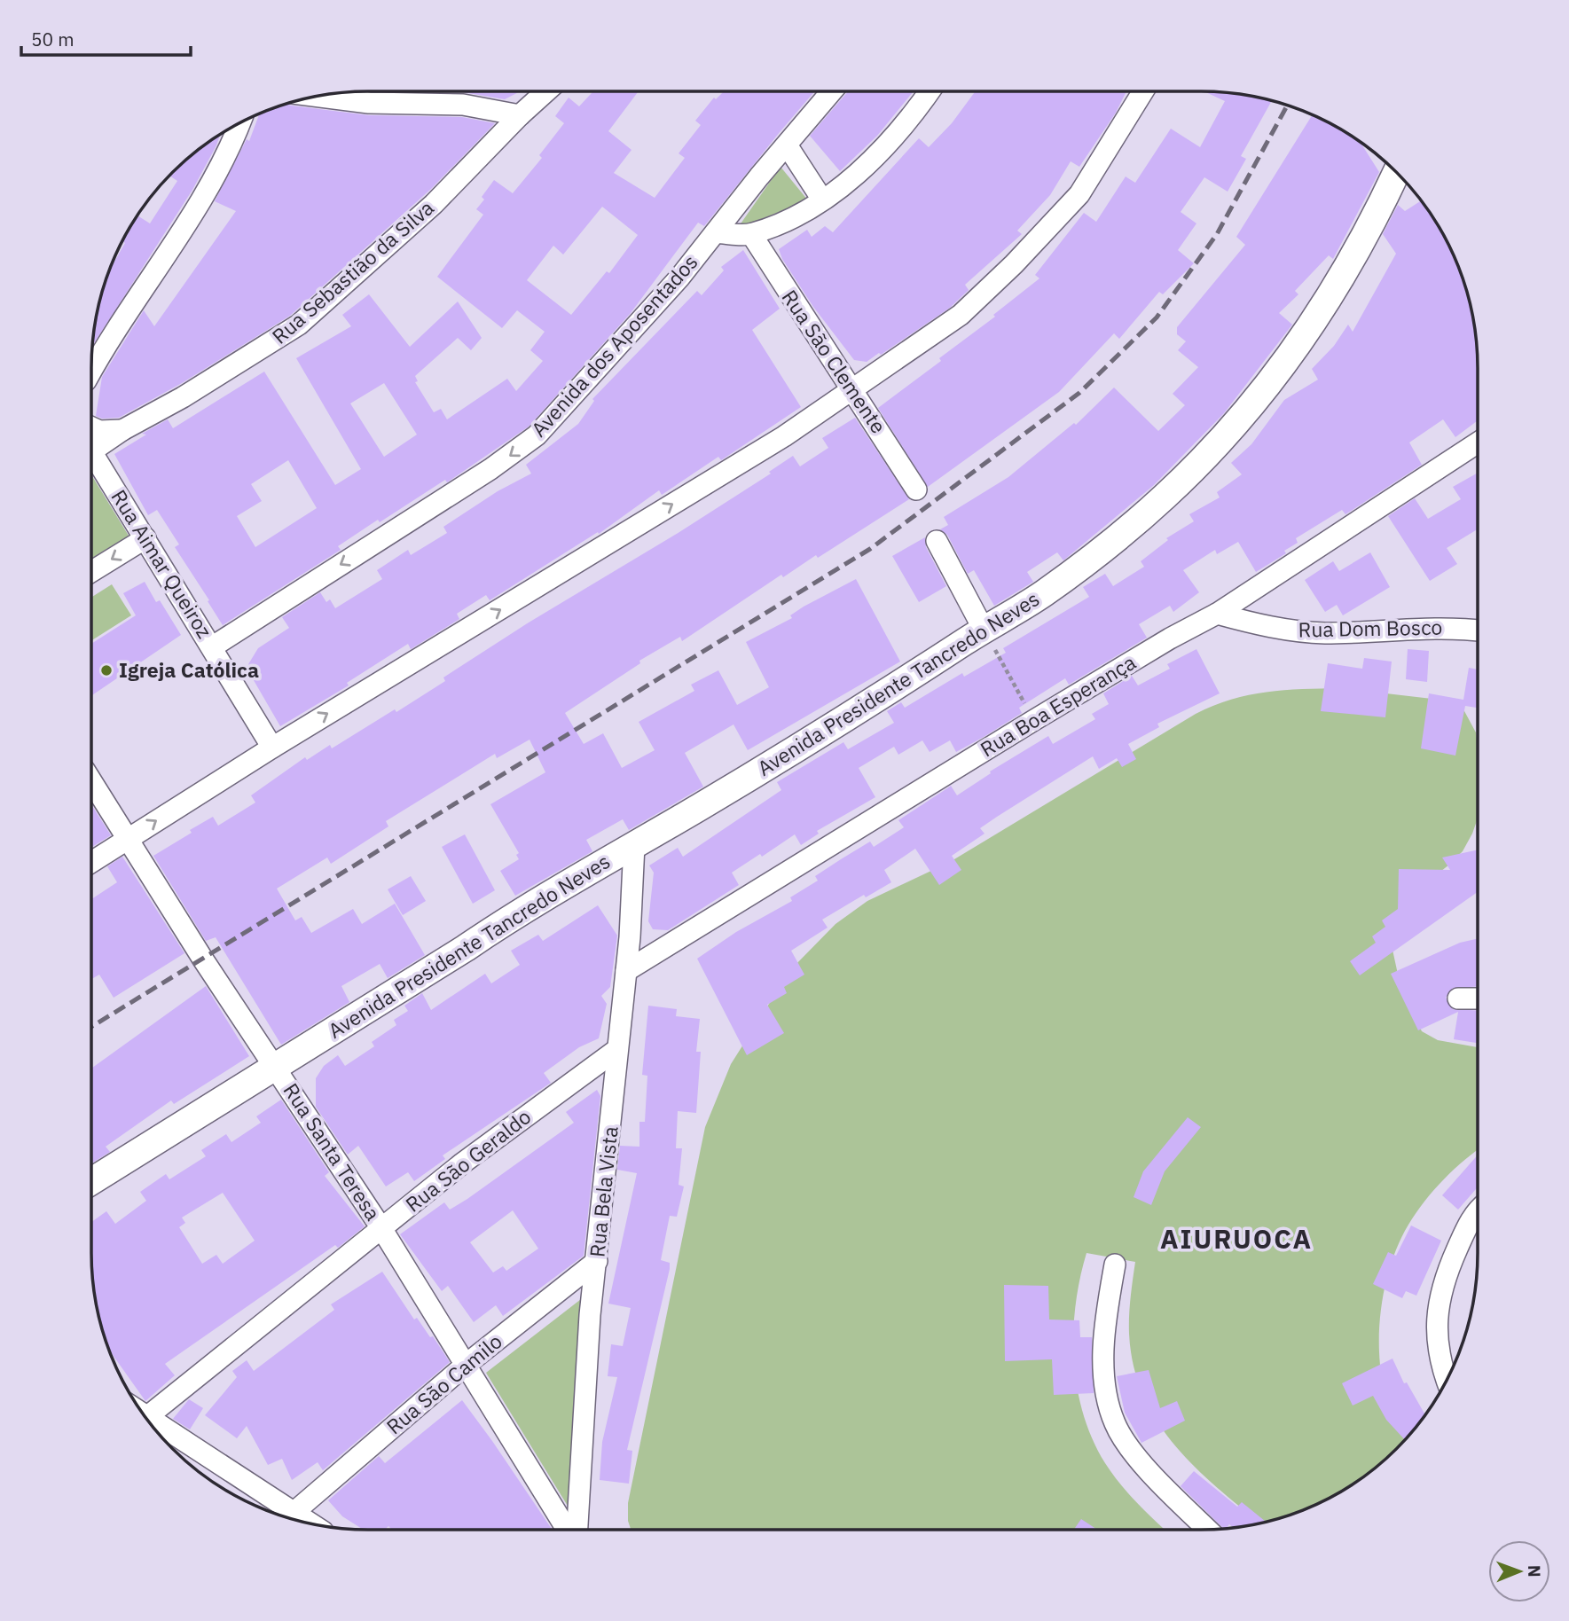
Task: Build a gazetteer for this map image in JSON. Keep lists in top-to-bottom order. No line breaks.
{"streets":{"street":["Rua Sebastião da Silva","Avenida dos Aposentados","Rua São Clemente","Rua Aimar Queiroz","Rua Dom Bosco","Avenida Presidente Tancredo Neves","Rua Boa Esperança","Rua Santa Teresa","Rua São Geraldo","Rua Bela Vista","Rua São Camilo"]},"crossings":[["Avenida dos Aposentados","Rua Aimar Queiroz"],["Rua Dom Bosco","Rua Boa Esperança"],["Avenida Presidente Tancredo Neves","Rua Santa Teresa"],["Avenida Presidente Tancredo Neves","Rua Bela Vista"],["Rua Boa Esperança","Rua Bela Vista"],["Rua Santa Teresa","Rua São Geraldo"],["Rua Santa Teresa","Rua São Camilo"],["Rua São Geraldo","Rua Bela Vista"],["Rua Bela Vista","Rua São Camilo"]],"districts":["AIURUOCA"],"places":["Igreja Católica"],"scale_bar":"50 m","north":"right"}
